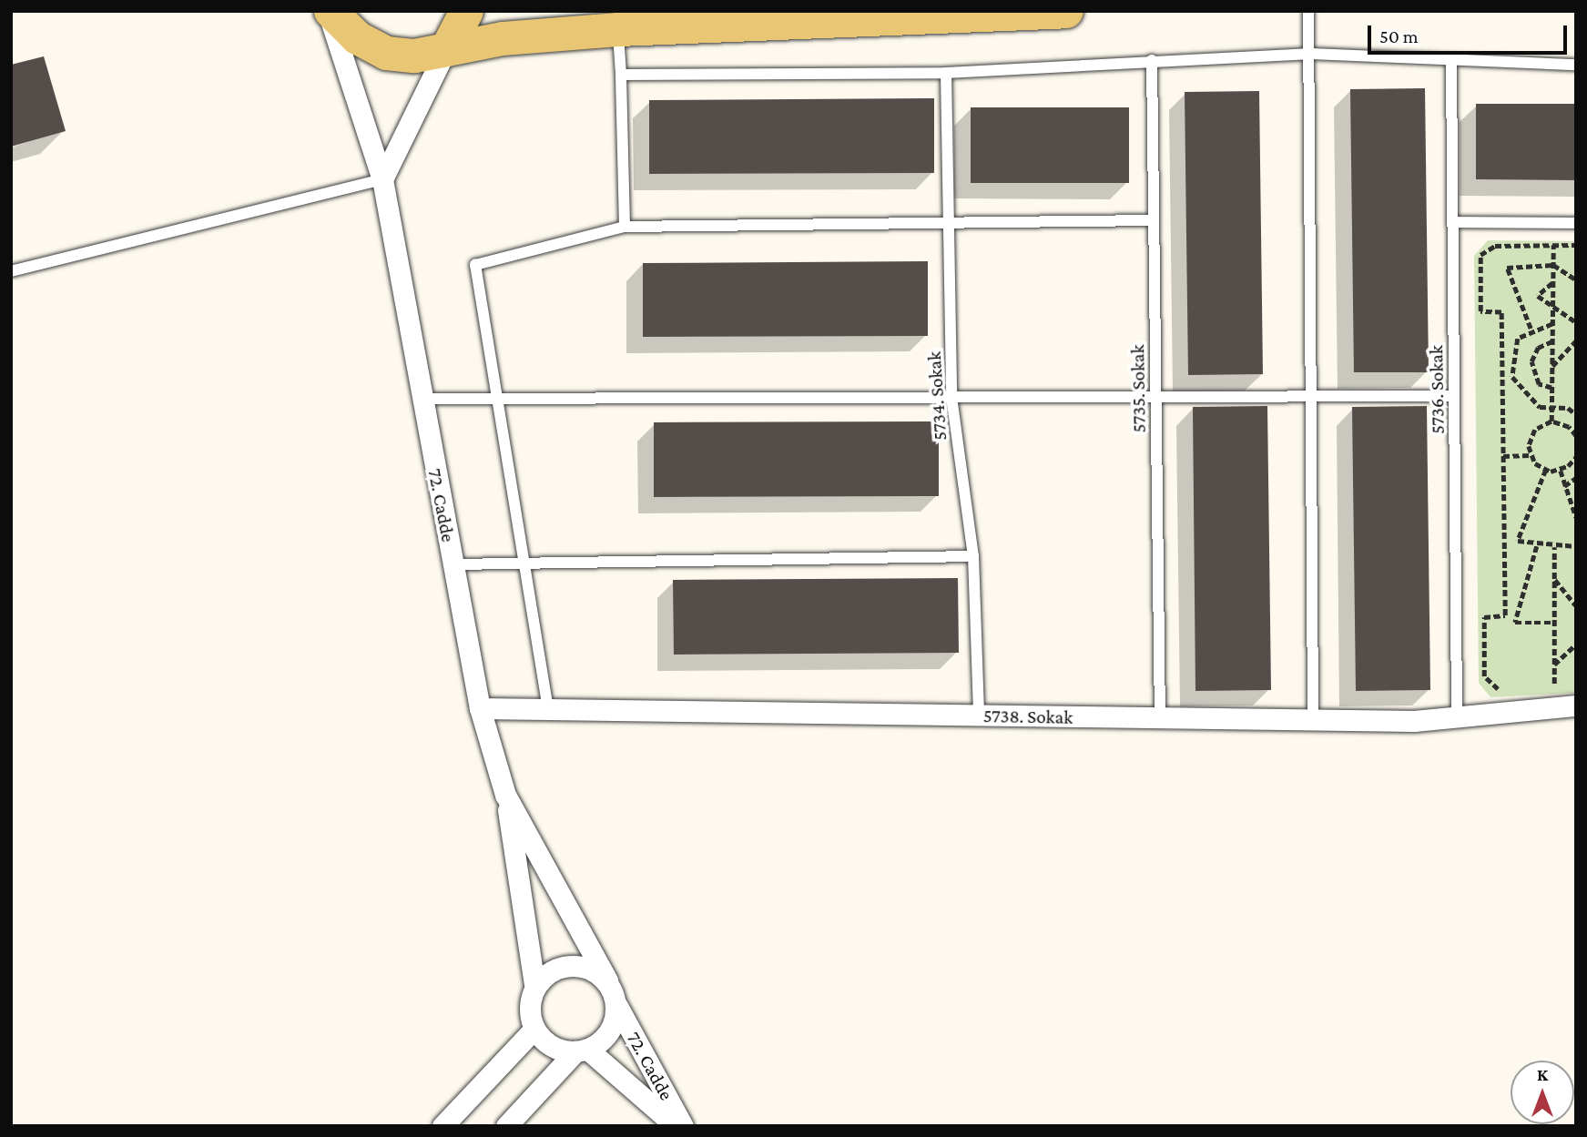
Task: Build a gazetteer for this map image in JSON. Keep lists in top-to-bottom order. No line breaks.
{"streets":{"street":["72. Cadde","5738. Sokak"],"lane":["5735. Sokak","5736. Sokak","5734. Sokak"]},"crossings":[["5735. Sokak","5738. Sokak"],["5736. Sokak","5738. Sokak"],["5734. Sokak","5738. Sokak"],["72. Cadde","5738. Sokak"]],"scale_bar":"50 m","north":"top"}
